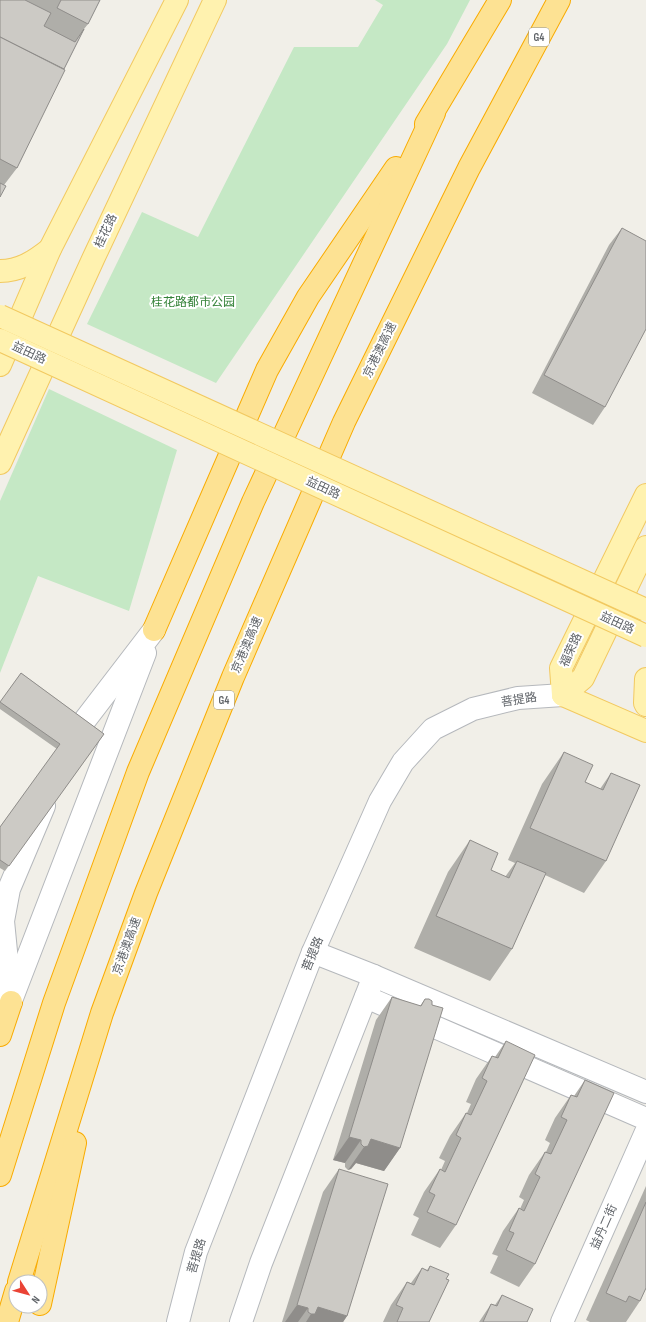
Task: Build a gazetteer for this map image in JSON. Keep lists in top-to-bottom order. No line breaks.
{"streets":{"highway":["G4","京港澳高速"],"main road":["桂花路","益田路","福荣路"],"street":["菩提路","益丹二街"]},"crossings":[["福荣路","菩提路"]],"parks":["桂花路都市公园"],"north":"bottom right"}
